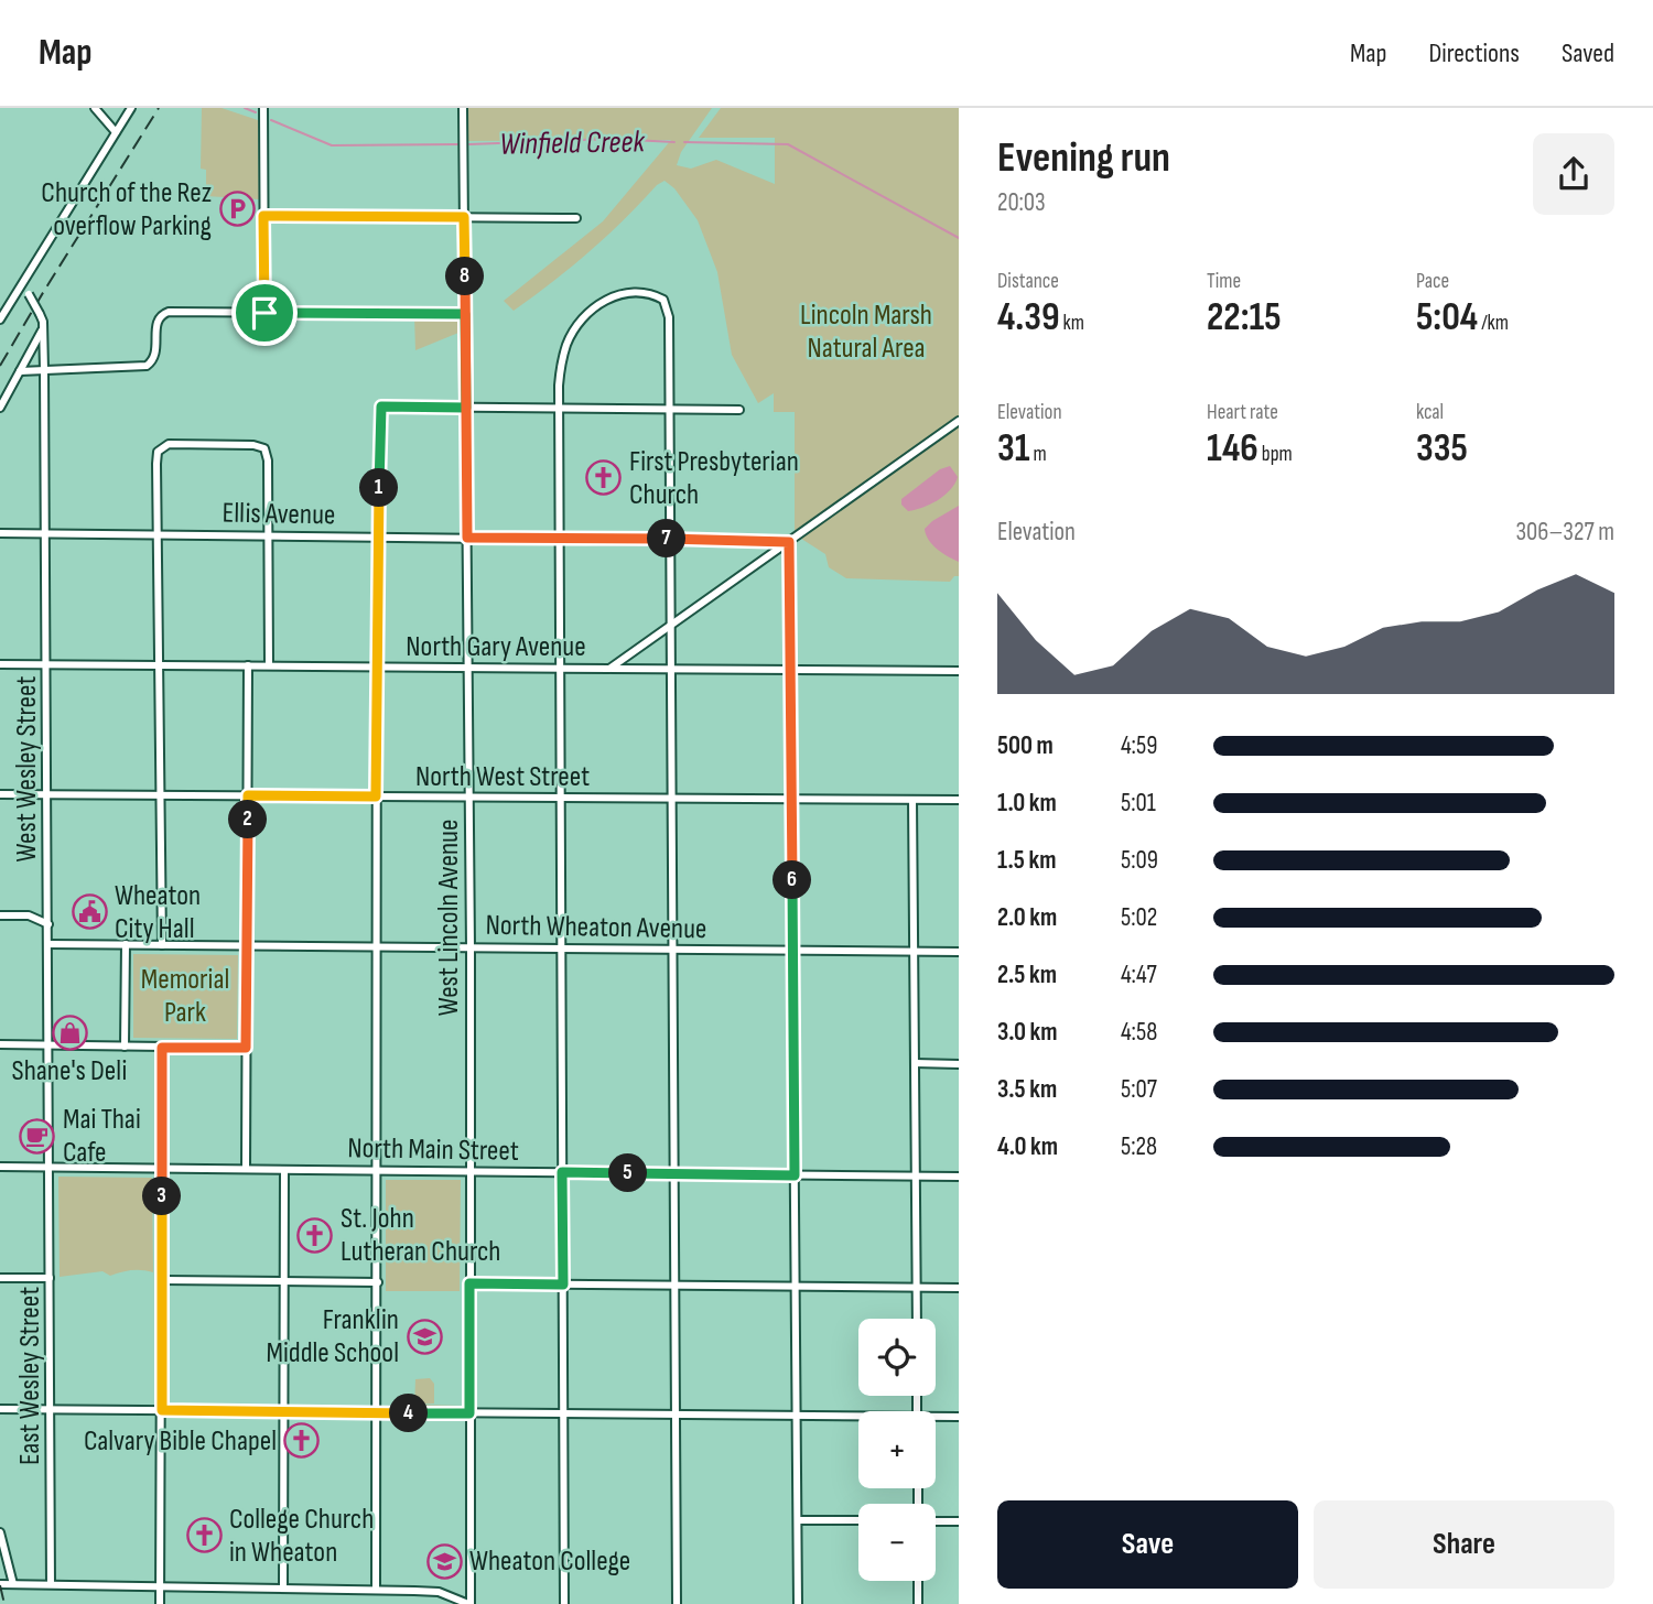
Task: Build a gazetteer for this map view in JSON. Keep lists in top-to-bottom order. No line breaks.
{"streets":{"street":["Ellis Avenue","North Gary Avenue","West Wesley Street","North West Street","West Lincoln Avenue","North Wheaton Avenue","North Main Street","East Wesley Street"]},"crossings":[["Ellis Avenue","North Gary Avenue"],["Ellis Avenue","West Wesley Street"],["Ellis Avenue","West Lincoln Avenue"],["North Gary Avenue","West Wesley Street"],["North Gary Avenue","West Lincoln Avenue"],["West Wesley Street","North West Street"],["West Wesley Street","North Wheaton Avenue"],["West Wesley Street","North Main Street"],["West Wesley Street","East Wesley Street"],["North West Street","West Lincoln Avenue"],["West Lincoln Avenue","North Wheaton Avenue"],["West Lincoln Avenue","North Main Street"],["North Main Street","East Wesley Street"]],"water":["Winfield Creek"],"parks":["Lincoln Marsh Natural Area","Memorial Park"],"places":{"parking":["Church of the Rez overflow Parking"],"church":["First Presbyterian Church","St. John Lutheran Church","Calvary Bible Chapel","College Church in Wheaton"],"public building":["Wheaton City Hall"],"shop":["Shane's Deli"],"cafe":["Mai Thai Cafe"],"school or university":["Franklin Middle School","Wheaton College"]},"page":{"header":"Map","nav":["Map","Directions","Saved"],"heading":["Evening run","20:03"],"stats":[["Distance","4.39 km"],["Time","22:15"],["Pace","5:04 /km"],["Elevation","31 m"],["Heart rate","146 bpm"],["kcal","335"]],"pins":["8","1","7","2","6","5","3","4"],"chart":["Elevation","306–327 m"],"list":[{"name":"500 m","note":"4:59"},{"name":"1.0 km","note":"5:01"},{"name":"1.5 km","note":"5:09"},{"name":"2.0 km","note":"5:02"},{"name":"2.5 km","note":"4:47"},{"name":"3.0 km","note":"4:58"},{"name":"3.5 km","note":"5:07"},{"name":"4.0 km","note":"5:28"}],"map_buttons":["+","−"],"buttons":["Save","Share"]}}
